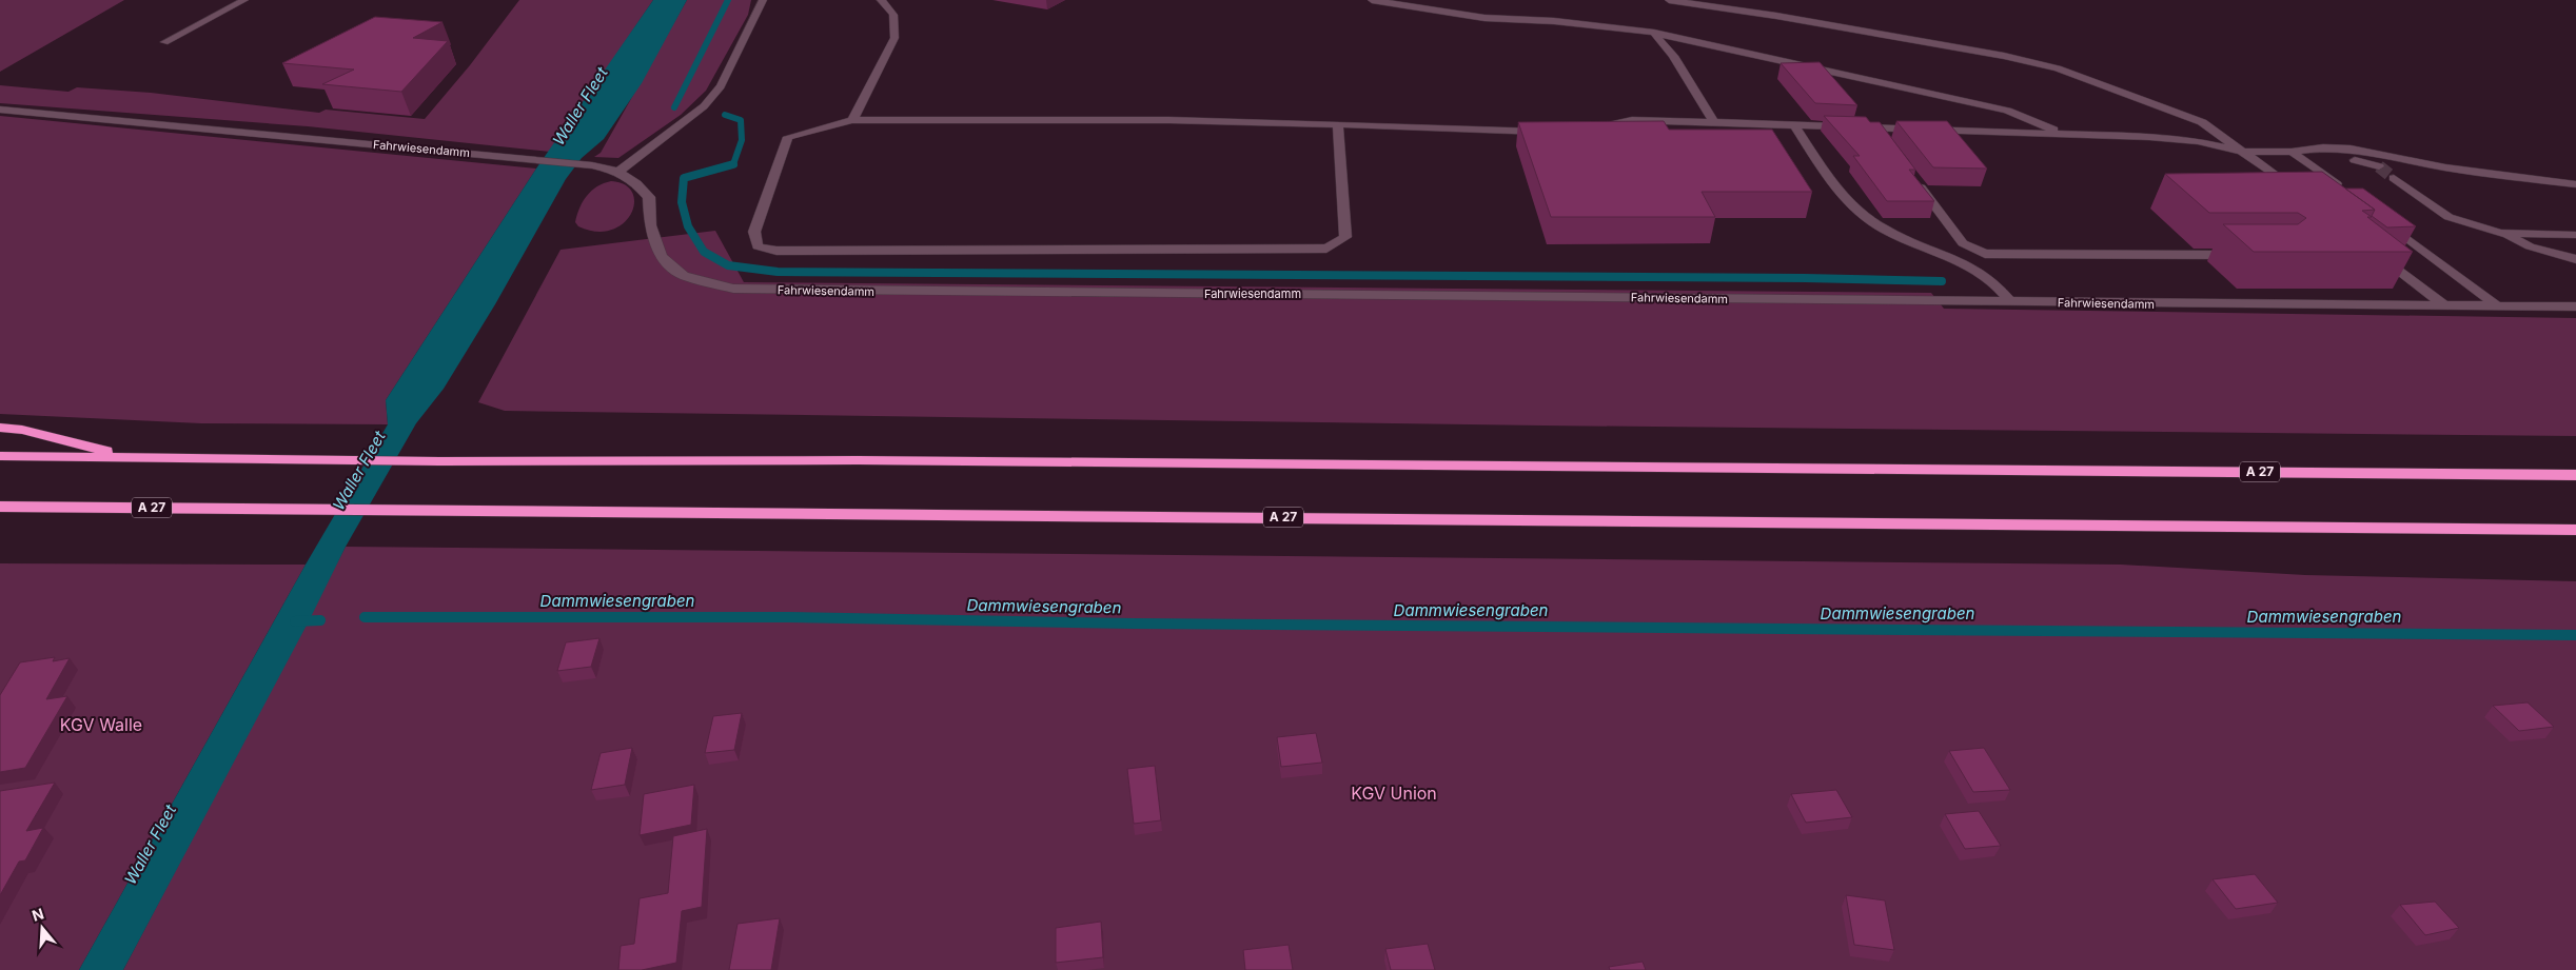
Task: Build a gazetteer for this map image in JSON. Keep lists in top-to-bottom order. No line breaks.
{"streets":{"highway":["A 27"],"street":["Fahrwiesendamm"]},"water":["Waller Fleet","Dammwiesengraben"],"parks":["KGV Walle","KGV Union"],"north":"top"}
